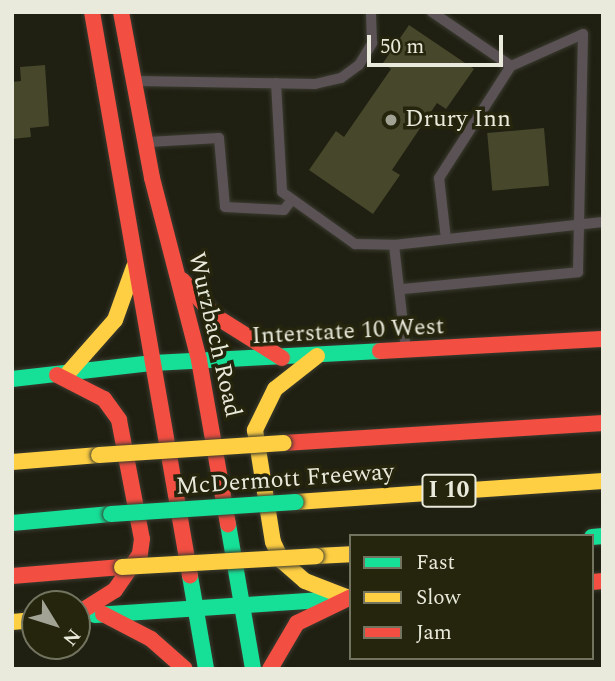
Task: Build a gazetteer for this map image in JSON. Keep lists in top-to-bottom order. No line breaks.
{"streets":{"main road":["Interstate 10 West","Wurzbach Road","McDermott Freeway","I 10"]},"crossings":[["Interstate 10 West","Wurzbach Road"]],"places":["Drury Inn"],"legend":["Fast","Slow","Jam"],"scale_bar":"50 m","north":"bottom right"}
